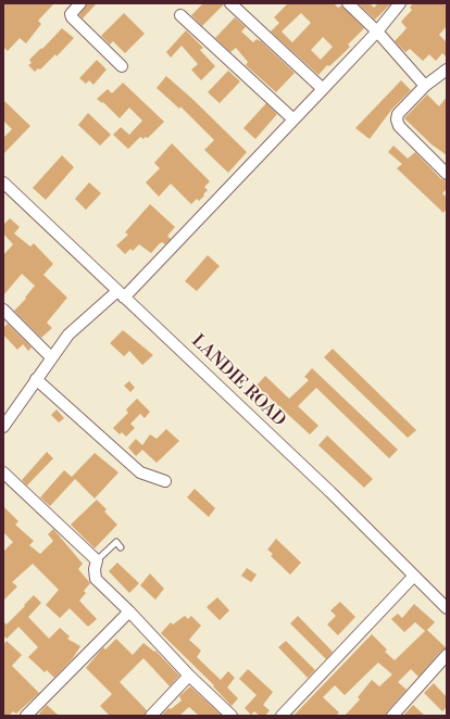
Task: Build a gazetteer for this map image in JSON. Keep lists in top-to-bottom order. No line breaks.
{"streets":{"street":["LANDIE ROAD"]}}
